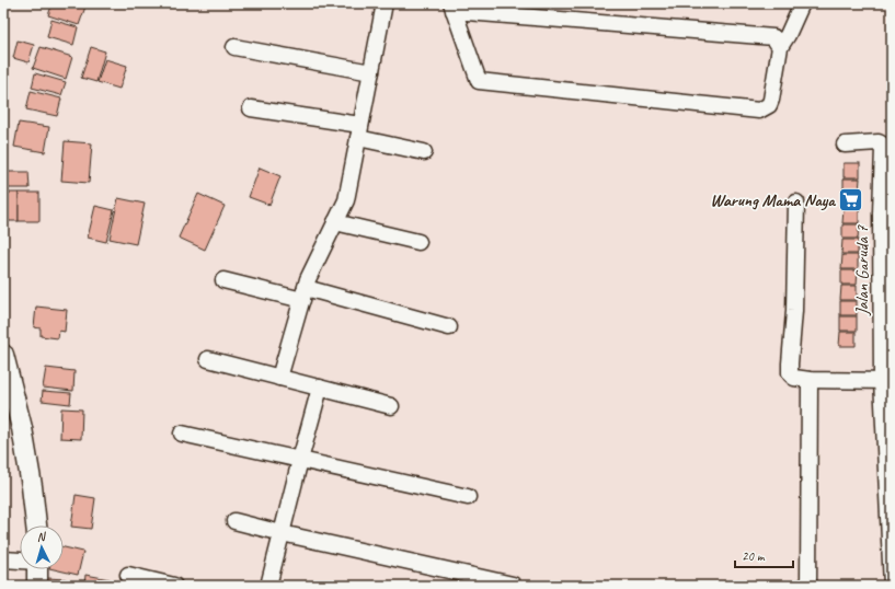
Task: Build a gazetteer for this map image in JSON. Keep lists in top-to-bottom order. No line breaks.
{"streets":{"street":["Jalan Garuda 7"]},"places":{"supermarket":["Warung Mama Naya"]},"scale_bar":"20 m","north":"top"}
